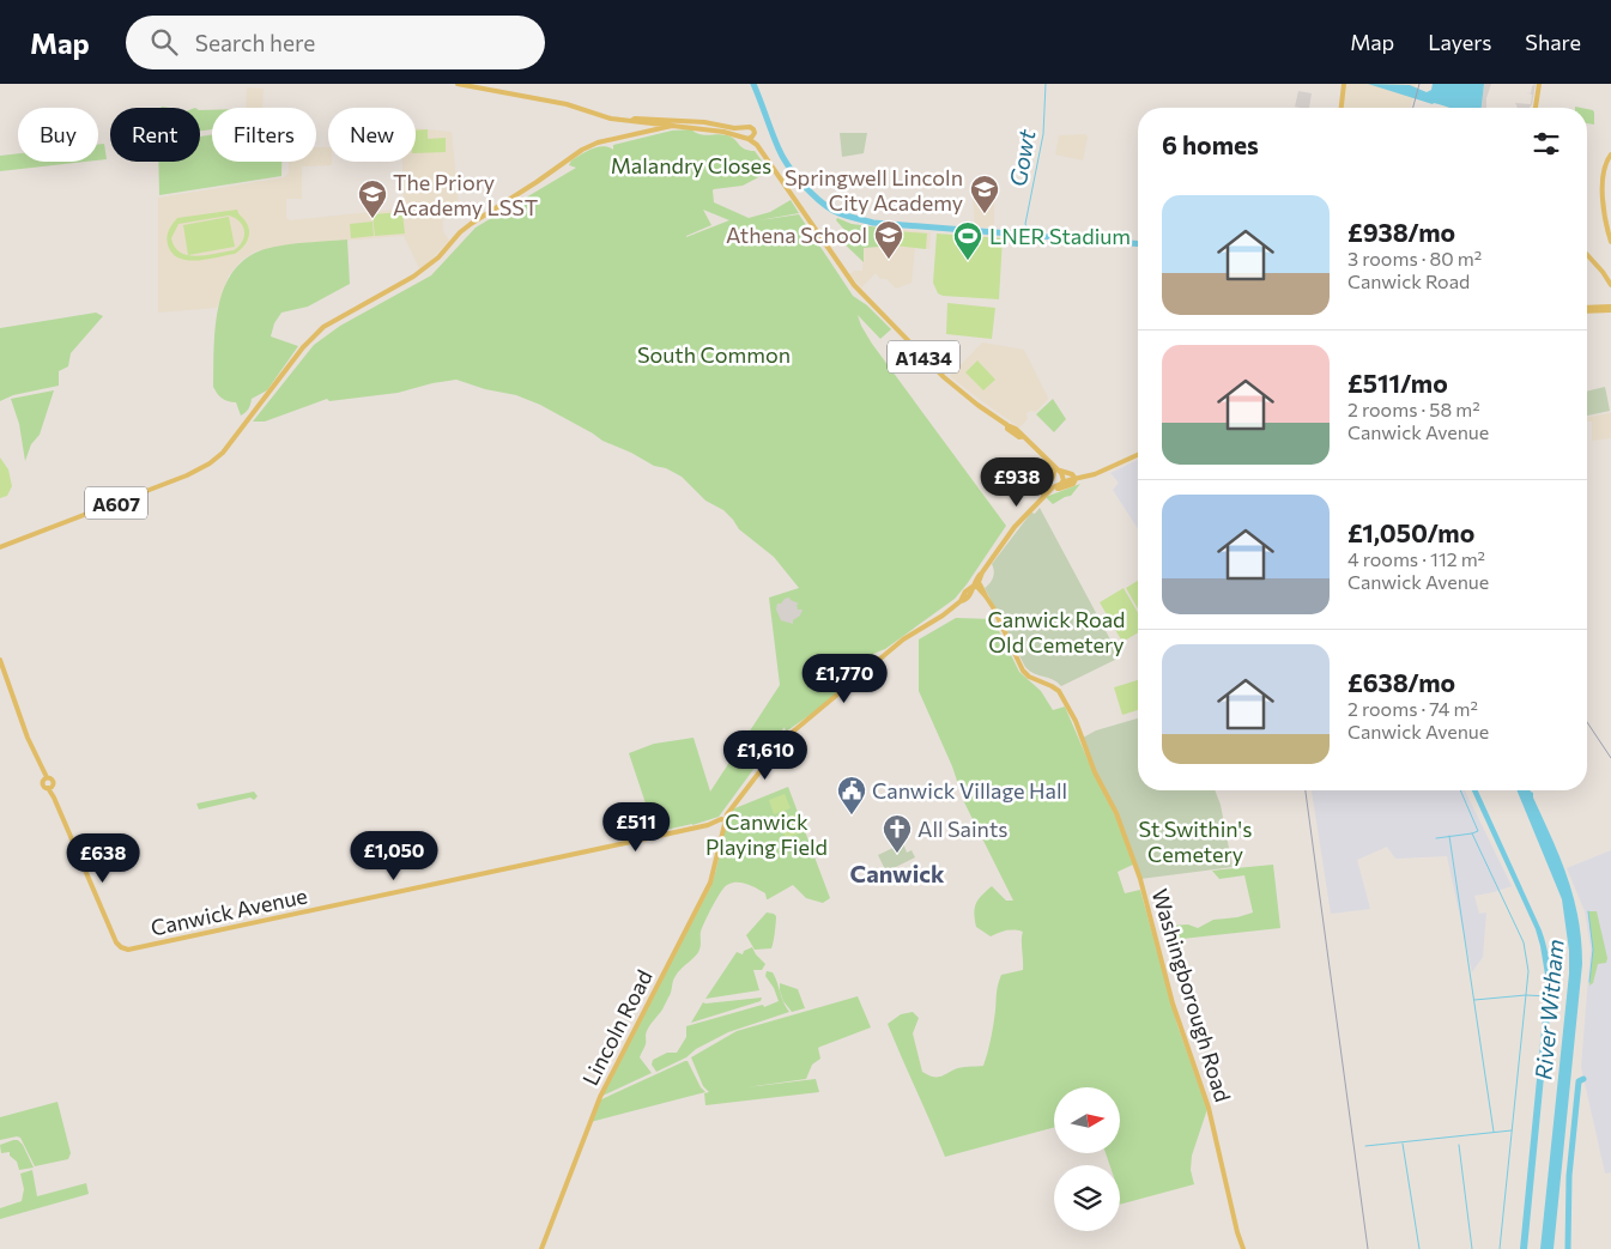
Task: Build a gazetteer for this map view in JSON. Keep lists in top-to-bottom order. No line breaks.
{"streets":{"main road":["A1434","A607","Canwick Avenue","Washingborough Road","Lincoln Road"]},"crossings":[["A1434","A607"],["Canwick Avenue","Lincoln Road"]],"districts":["Canwick"],"water":["Gowt","River Witham"],"parks":["Malandry Closes","South Common","Canwick Road Old Cemetery","Canwick Playing Field","St Swithin's Cemetery"],"places":{"school or university":["Springwell Lincoln City Academy","The Priory Academy LSST","Athena School"],"sports":["LNER Stadium"],"public building":["Canwick Village Hall"],"church":["All Saints"]},"north":"right","page":{"header":"Map","search":"Search here","nav":["Map","Layers","Share"],"chip":["Buy","Rent","Filters","New"],"heading":"6 homes","list":[{"name":"£938/mo","note":"3 rooms · 80 m² · Canwick Road"},{"name":"£511/mo","note":"2 rooms · 58 m² · Canwick Avenue"},{"name":"£1,050/mo","note":"4 rooms · 112 m² · Canwick Avenue"},{"name":"£638/mo","note":"2 rooms · 74 m² · Canwick Avenue"}],"price":["£938","£1,770","£1,610","£511","£1,050","£638"]}}
